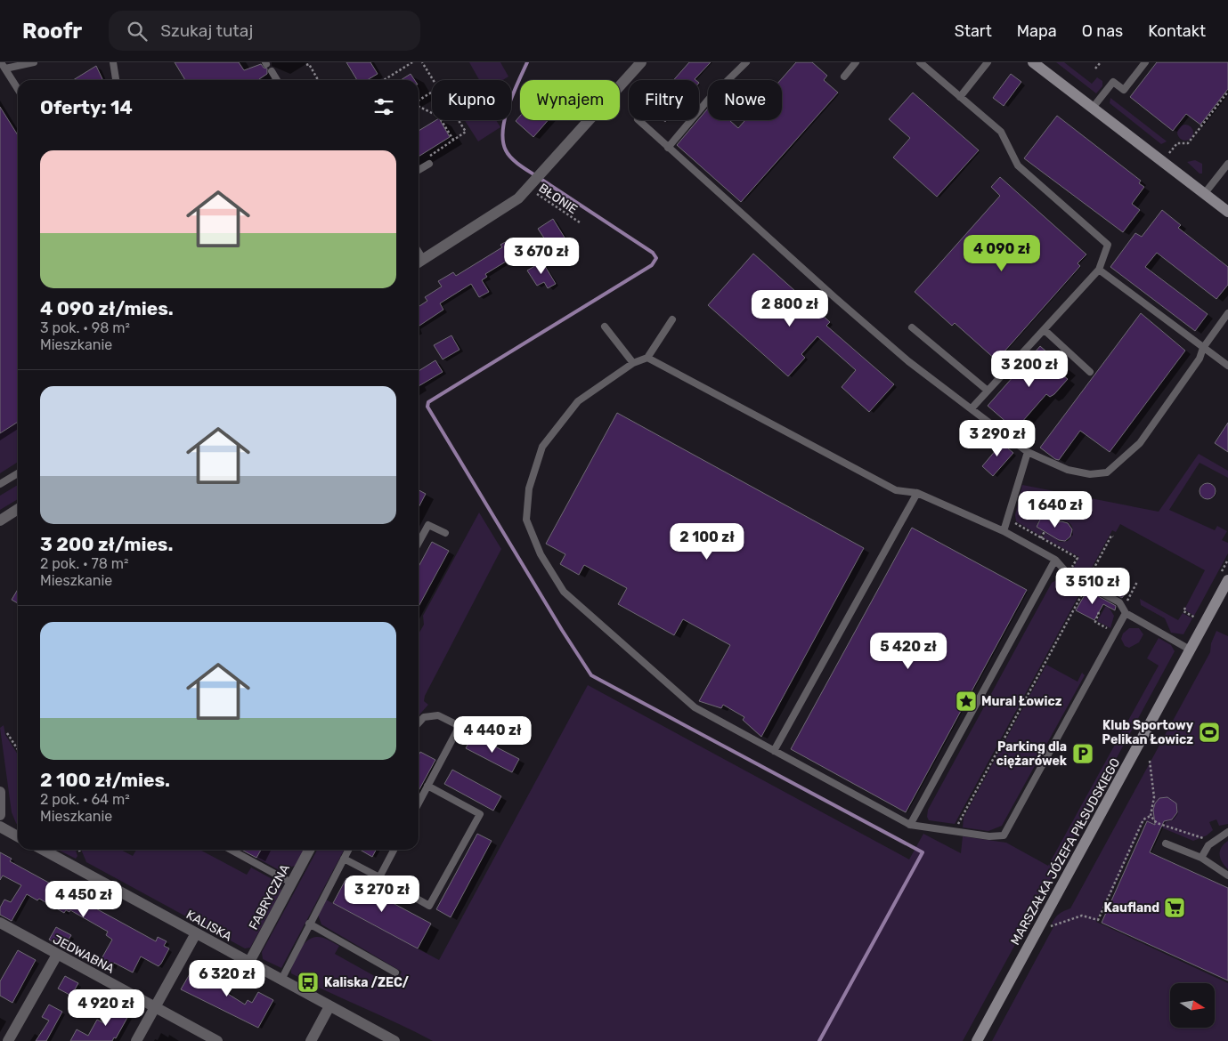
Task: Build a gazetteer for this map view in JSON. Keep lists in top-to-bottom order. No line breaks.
{"streets":{"street":["MARSZAŁKA JÓZEFA PIŁSUDSKIEGO","FABRYCZNA","KALISKA","JEDWABNA"],"path":["BŁONIE"]},"crossings":[["FABRYCZNA","KALISKA"]],"places":{"place":["Mural Łowicz"],"sports":["Klub Sportowy Pelikan Łowicz"],"parking":["Parking dla ciężarówek"],"supermarket":["Kaufland"],"bus stop":["Kaliska /ZEC/"]},"north":"right","page":{"header":"Roofr","search":"Szukaj tutaj","nav":["Start","Mapa","O nas","Kontakt"],"chip":["Kupno","Wynajem","Filtry","Nowe"],"heading":"Oferty: 14","list":[{"name":"4 090 zł/mies.","note":"3 pok. · 98 m² · Mieszkanie"},{"name":"3 200 zł/mies.","note":"2 pok. · 78 m² · Mieszkanie"},{"name":"2 100 zł/mies.","note":"2 pok. · 64 m² · Mieszkanie"}],"price":["4 090 zł","3 670 zł","2 800 zł","3 200 zł","3 290 zł","1 640 zł","2 100 zł","3 510 zł","5 420 zł","4 440 zł","3 270 zł","4 450 zł","6 320 zł","4 920 zł"]}}
